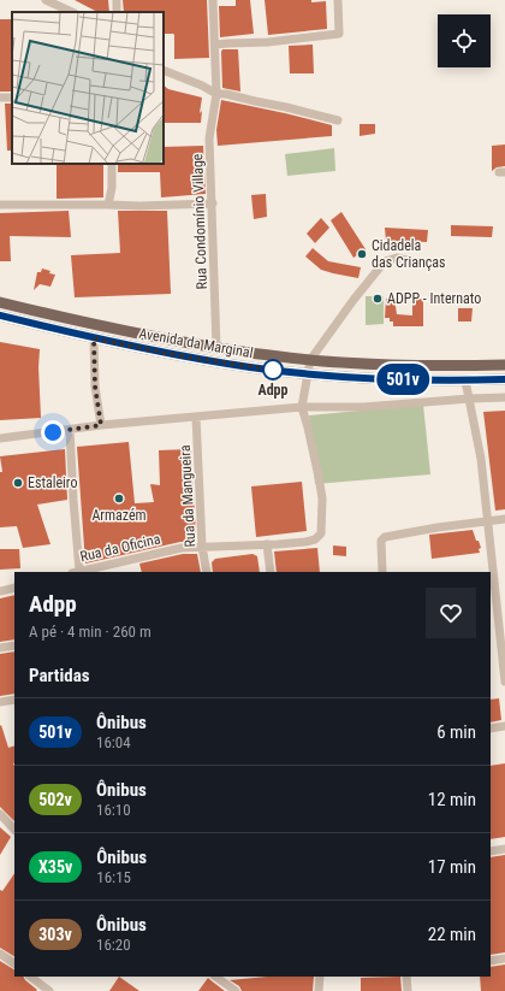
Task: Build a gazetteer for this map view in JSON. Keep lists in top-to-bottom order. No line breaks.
{"streets":{"main road":["Avenida da Marginal"],"street":["Rua Condomínio Village","Rua da Mangueira","Rua da Oficina"]},"crossings":[["Rua Condomínio Village","Avenida da Marginal"],["Rua da Mangueira","Rua da Oficina"]],"places":["Cidadela das Crianças","ADPP - Internato","Adpp","Estaleiro","Armazém"],"lines":["bus line 501v"],"page":{"on_map":"501v","heading":[["Adpp","A pé · 4 min · 260 m"],"Partidas"],"list":[{"mark":"501v","name":"Ônibus","note":"16:04","value":"6 min"},{"mark":"502v","name":"Ônibus","note":"16:10","value":"12 min"},{"mark":"X35v","name":"Ônibus","note":"16:15","value":"17 min"},{"mark":"303v","name":"Ônibus","note":"16:20","value":"22 min"}]}}
